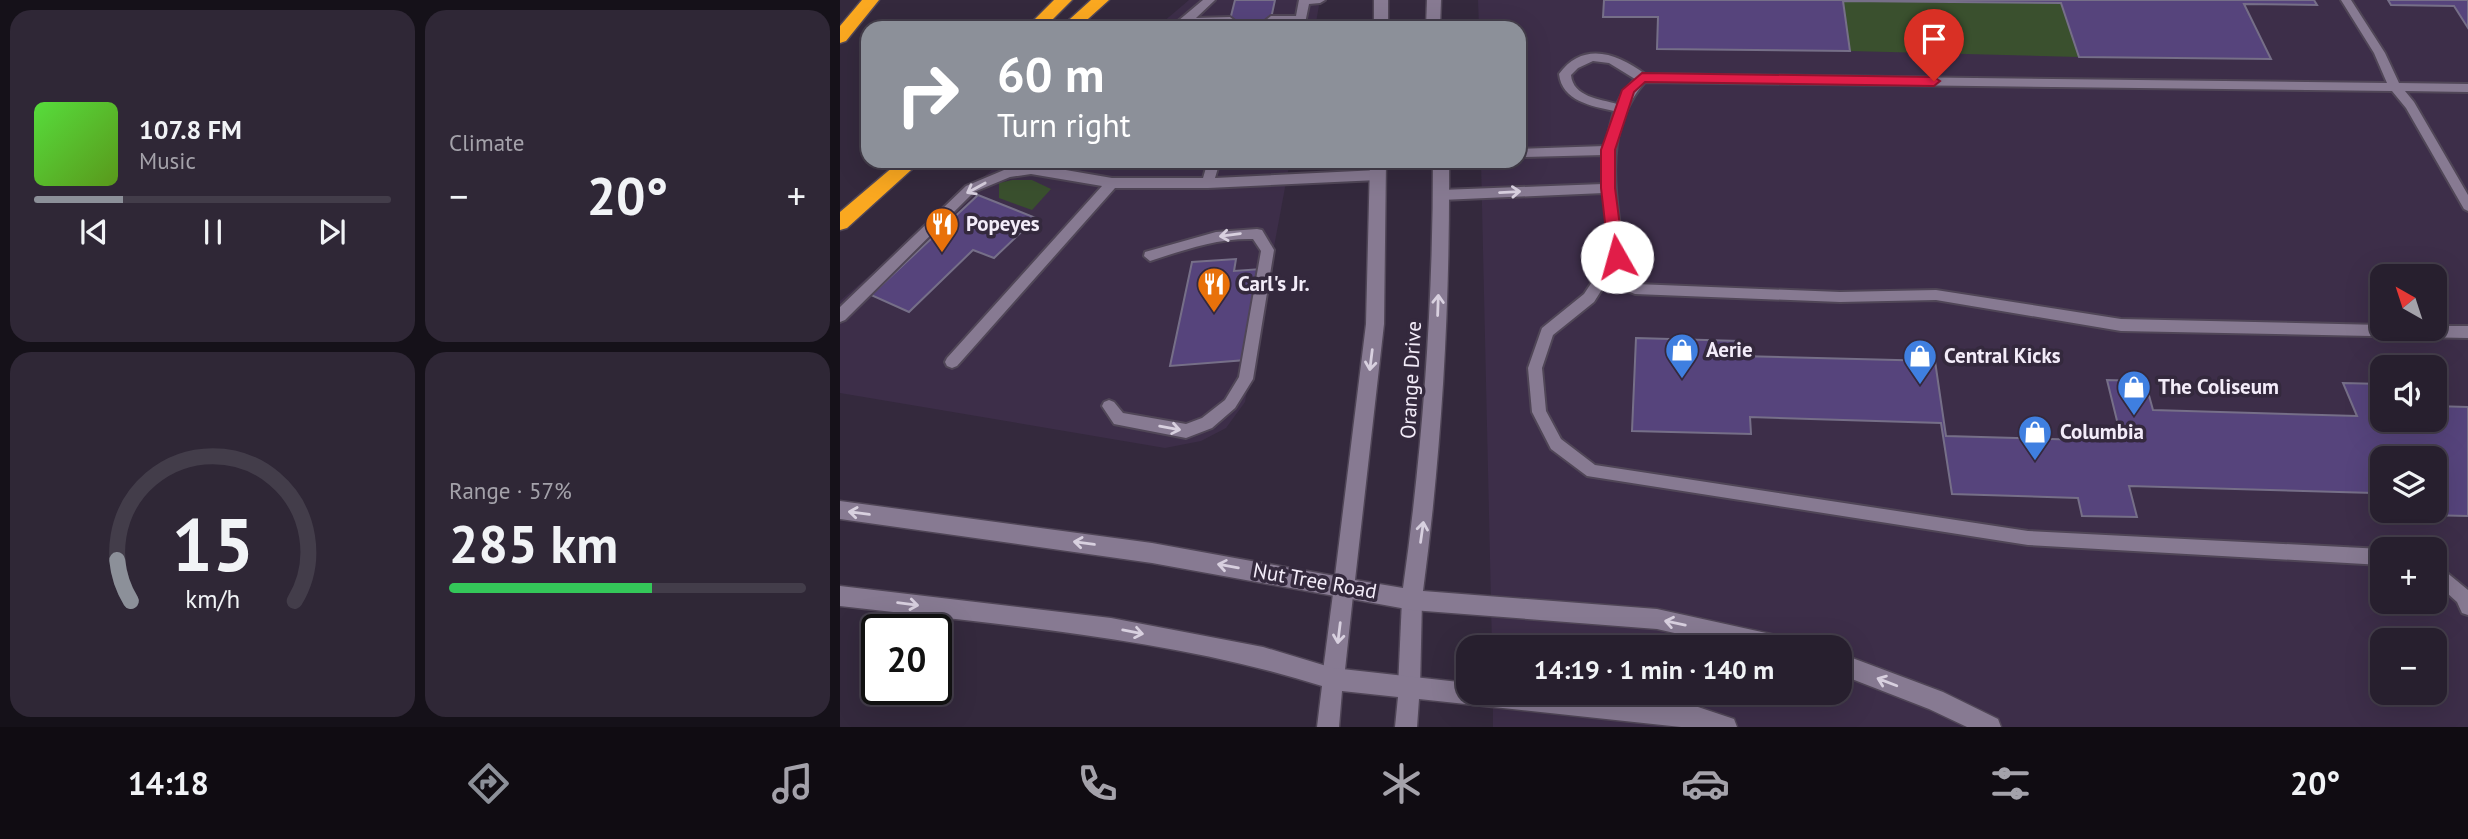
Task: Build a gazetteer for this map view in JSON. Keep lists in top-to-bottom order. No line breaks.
{"streets":{"main road":["Orange Drive","Nut Tree Road"]},"crossings":[["Orange Drive","Nut Tree Road"]],"places":{"restaurant":["Popeyes","Carl's Jr."],"shop":["Aerie","Central Kicks","The Coliseum","Columbia"]},"north":"top left","page":{"tile":["Climate",["Range · 57%","285 km"]],"turn":["60 m","Turn right"],"song":["107.8 FM","Music"],"heat":["−","20°","+"],"map_buttons":["+","−"],"limit":"20","trip":"14:19 · 1 min · 140 m","tabs":["14:18","20°"],"gauge":["15","km/h"]}}
